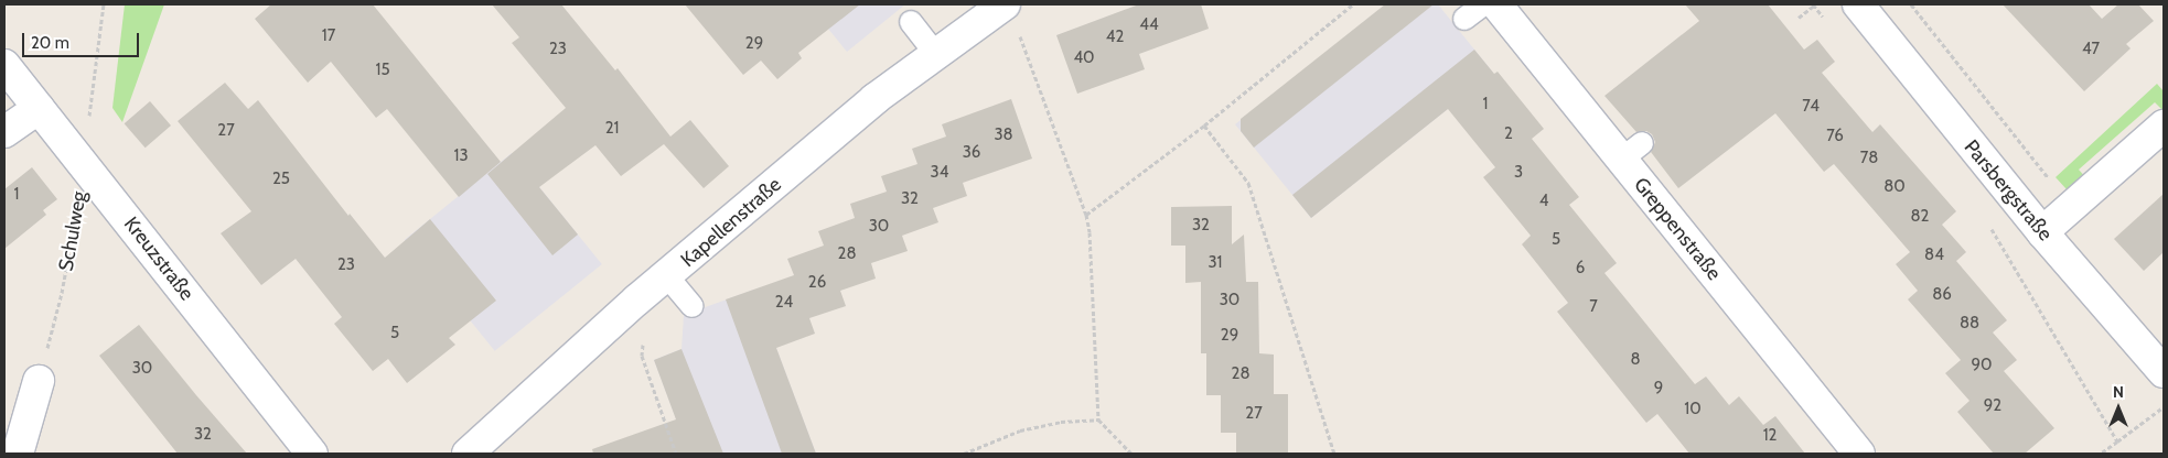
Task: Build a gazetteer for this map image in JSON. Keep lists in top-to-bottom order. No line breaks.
{"streets":{"street":["Parsbergstraße","Kapellenstraße","Greppenstraße","Kreuzstraße"],"path":["Schulweg"]},"crossings":[["Schulweg","Kreuzstraße"]],"house_numbers":["44","17","42","29","23","47","40","15","1","74","21","27","2","38","76","36","13","78","34","3","25","80","1","32","4","82","32","30","5","28","84","31","23","6","26","86","30","24","7","88","5","29","8","90","30","28","9","92","10","27","32","12"],"scale_bar":"20 m","north":"top"}
